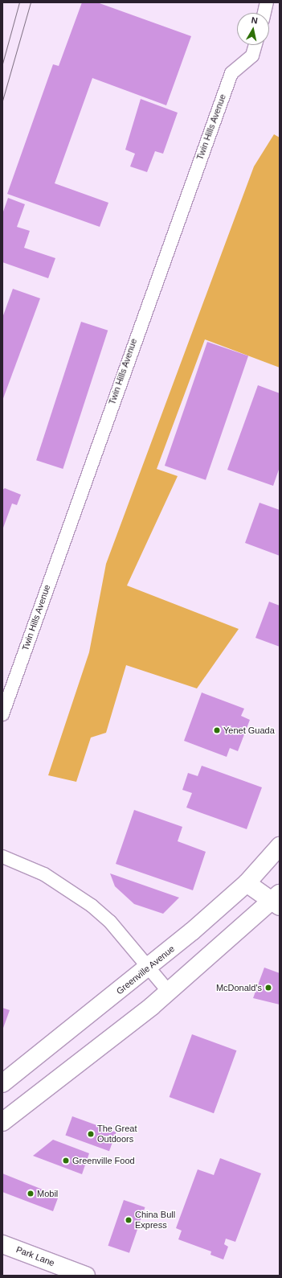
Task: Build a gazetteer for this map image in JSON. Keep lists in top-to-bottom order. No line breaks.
{"streets":{"main road":["Greenville Avenue","Park Lane"],"street":["Twin Hills Avenue"]},"places":["Yenet Guada","McDonald's","The Great Outdoors","Greenville Food","Mobil","China Bull Express"],"north":"top"}
